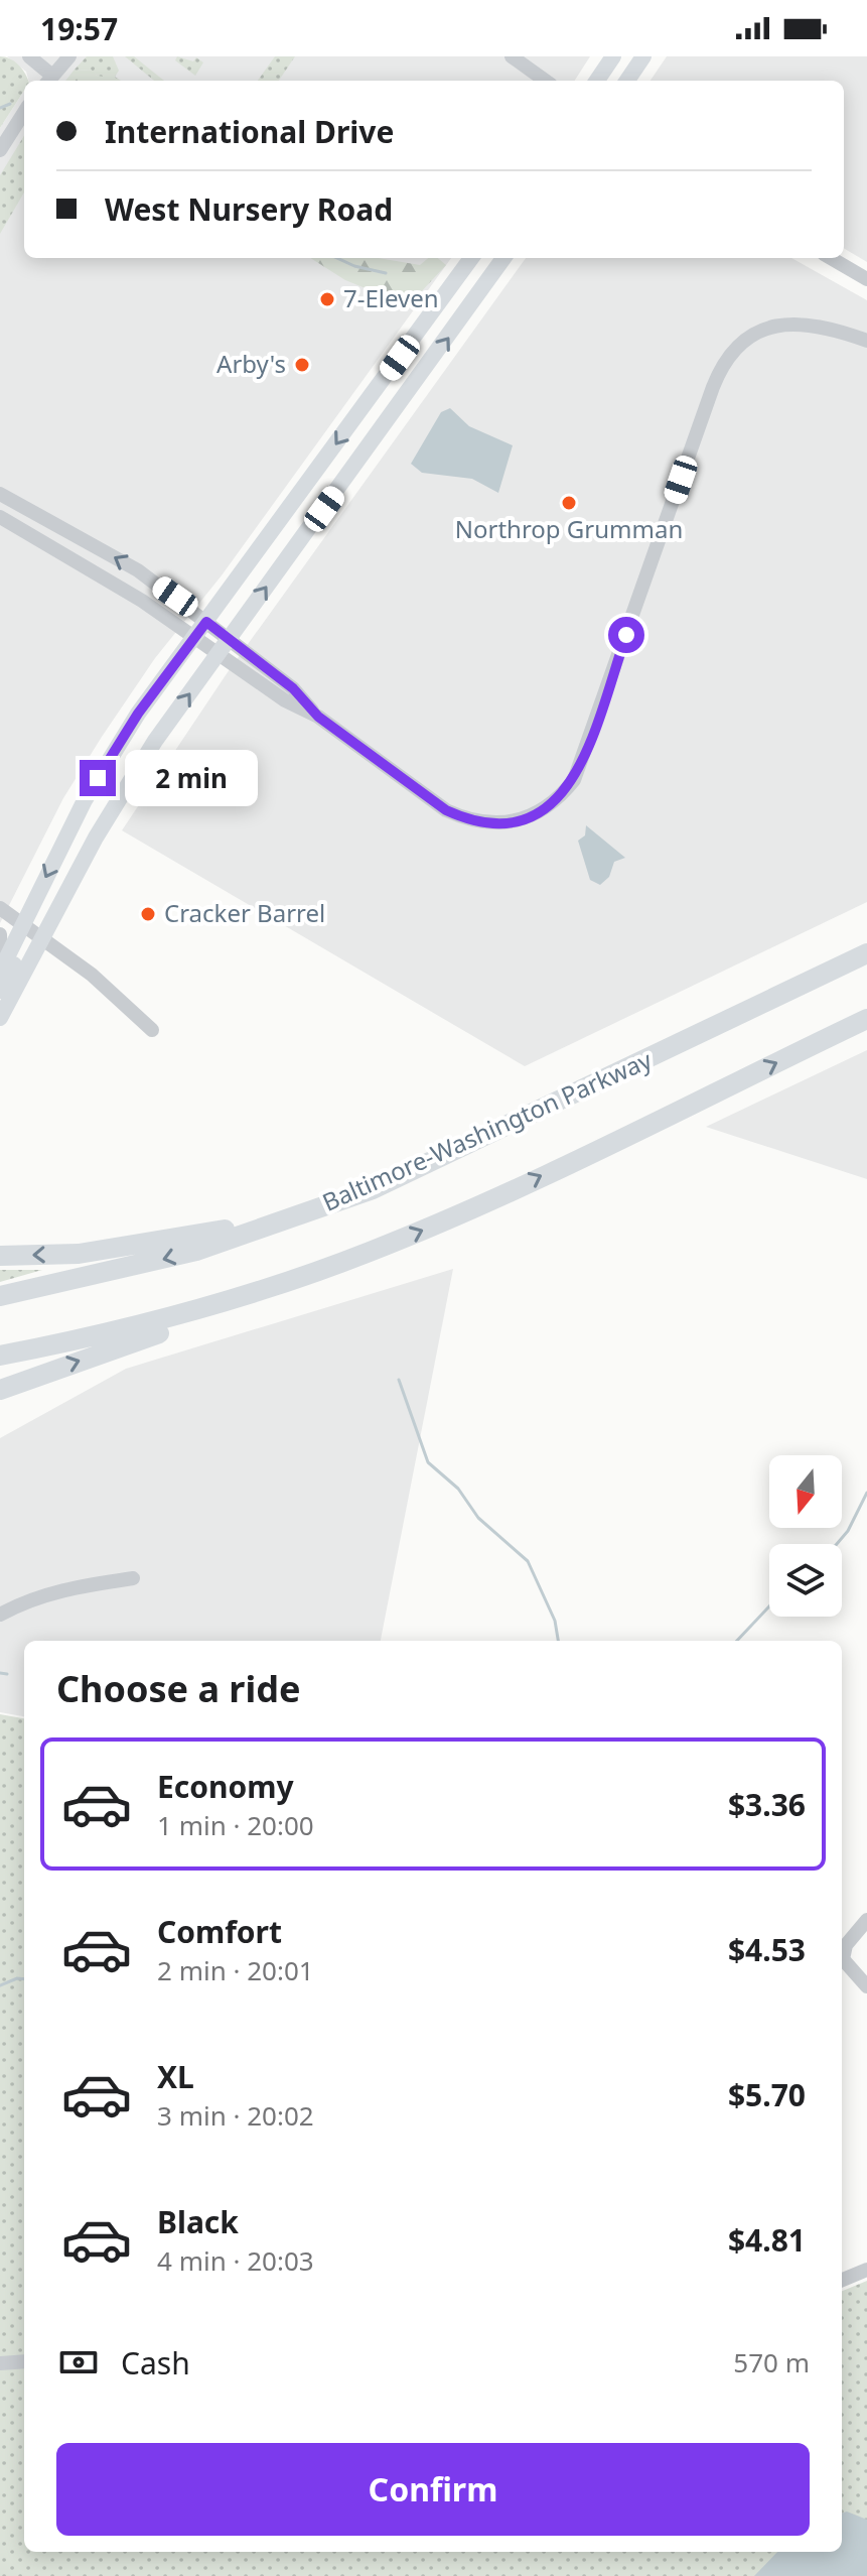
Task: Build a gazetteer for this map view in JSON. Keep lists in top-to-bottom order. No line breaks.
{"streets":{"highway":["Baltimore-Washington Parkway"]},"places":["7-Eleven","Arby's","Northrop Grumman","Cracker Barrel"],"north":"bottom","page":{"status":"19:57","banner":["International Drive","West Nursery Road"],"bubble":"2 min","heading":"Choose a ride","list":[{"name":"Economy","note":"1 min · 20:00","value":"$3.36"},{"name":"Comfort","note":"2 min · 20:01","value":"$4.53"},{"name":"XL","note":"3 min · 20:02","value":"$5.70"},{"name":"Black","note":"4 min · 20:03","value":"$4.81"}],"pay":["Cash","570 m"],"buttons":"Confirm"}}
